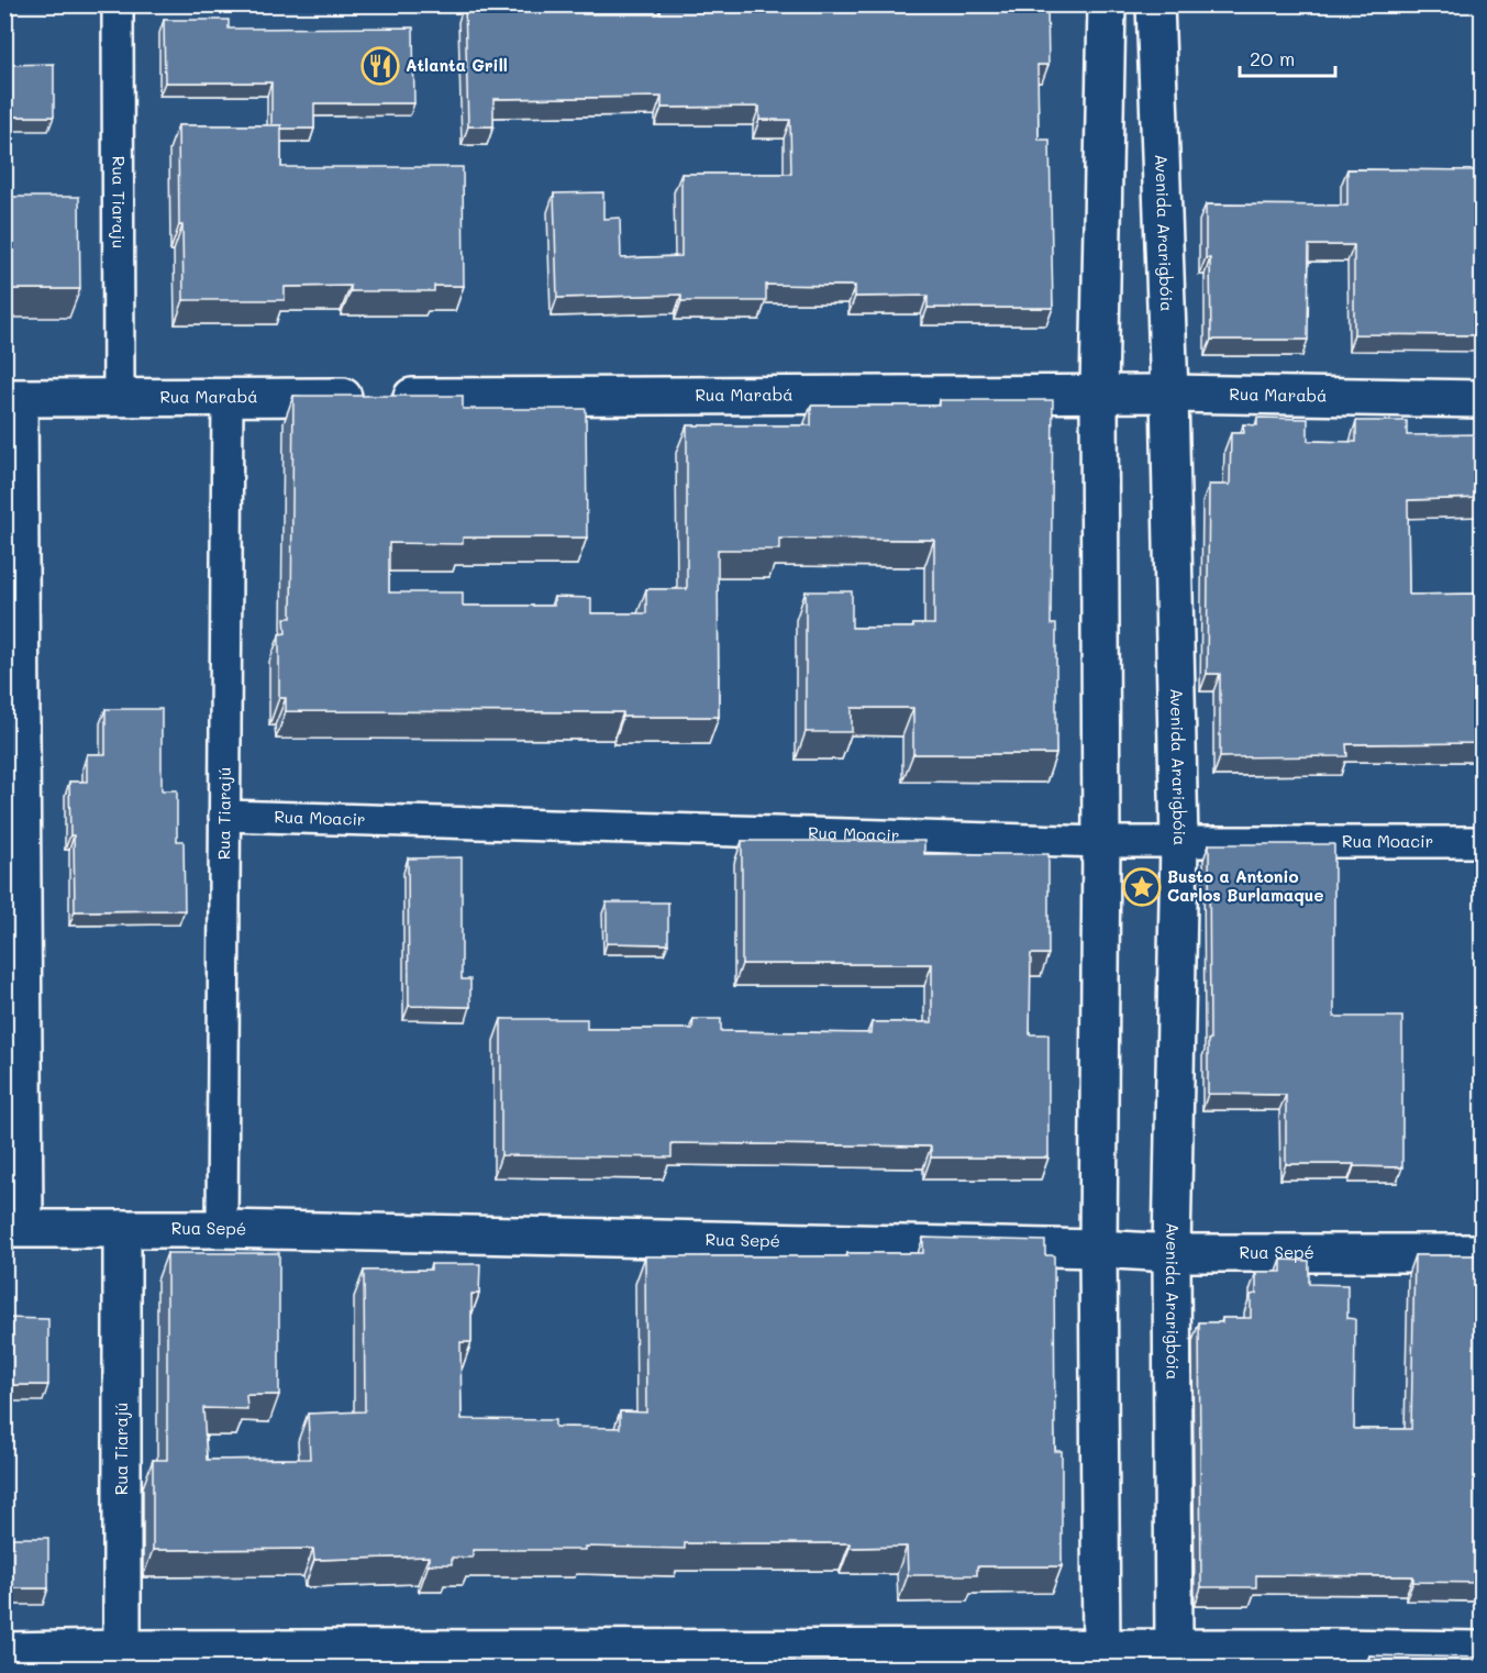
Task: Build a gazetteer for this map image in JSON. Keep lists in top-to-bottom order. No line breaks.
{"streets":{"street":["Rua Tiaraju","Avenida Ararigbóia","Rua Marabá","Rua Tiarajú","Rua Moacir","Rua Sepé"]},"crossings":[["Rua Tiaraju","Rua Marabá"],["Avenida Ararigbóia","Rua Marabá"],["Avenida Ararigbóia","Rua Moacir"],["Avenida Ararigbóia","Rua Sepé"],["Rua Marabá","Rua Tiarajú"],["Rua Tiarajú","Rua Moacir"],["Rua Tiarajú","Rua Sepé"]],"places":{"restaurant":["Atlanta Grill"],"place":["Busto a Antonio Carlos Burlamaque"]},"scale_bar":"20 m"}
